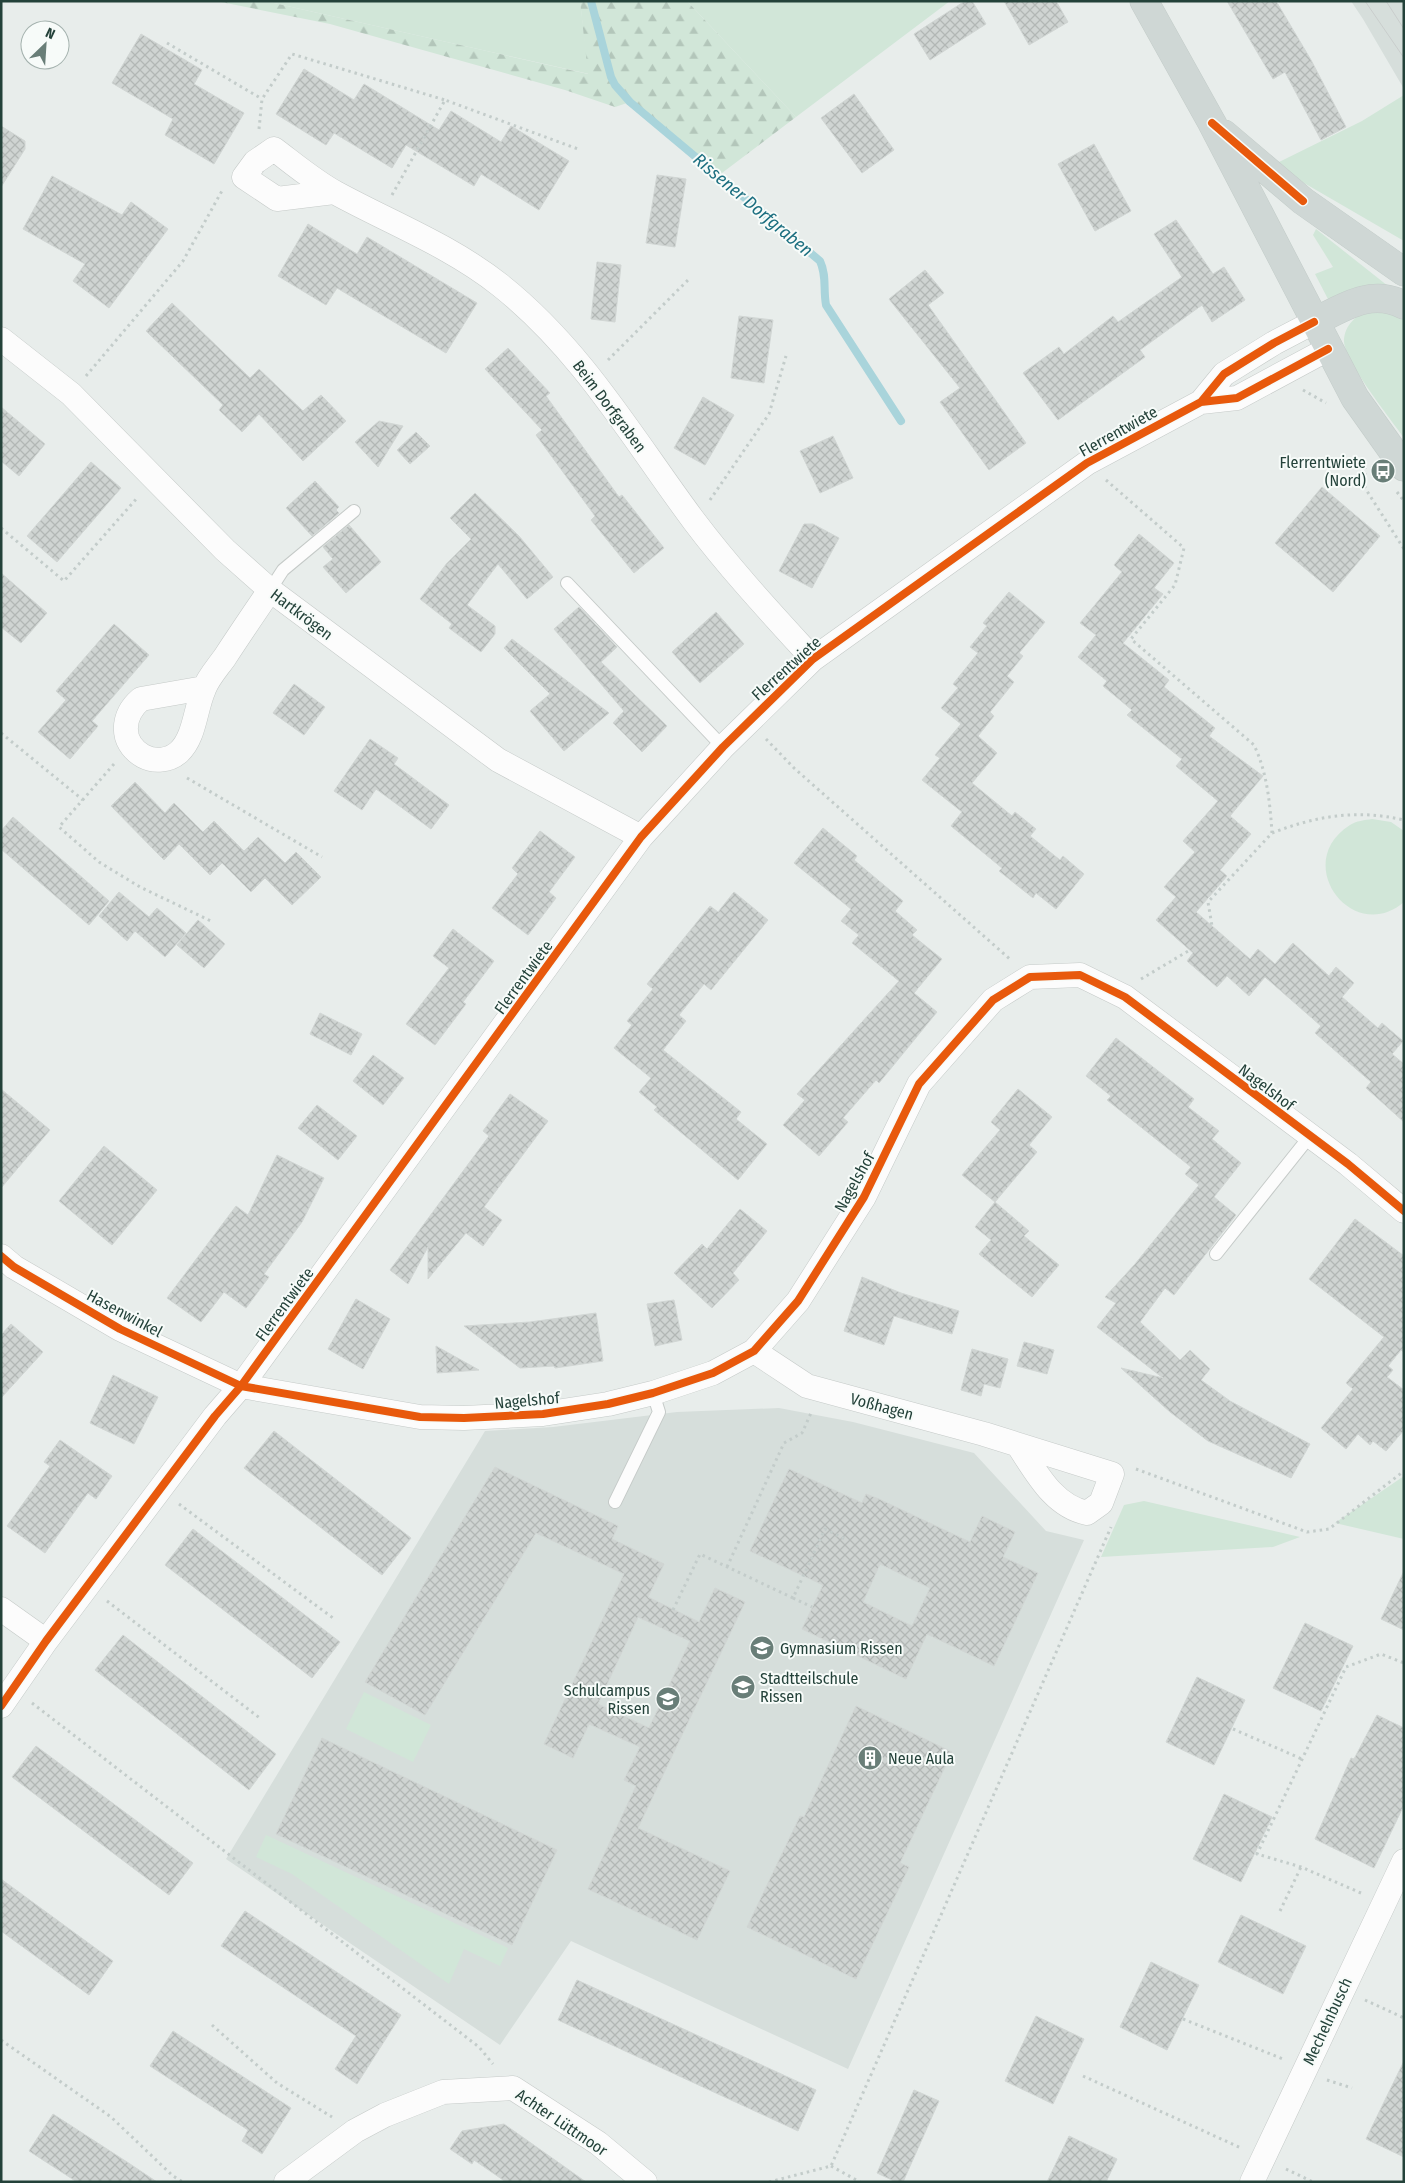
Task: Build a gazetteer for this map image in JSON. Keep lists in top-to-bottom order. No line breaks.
{"streets":{"street":["Beim Dorfgraben","Flerrentwiete","Hartkrögen","Nagelshof","Hasenwinkel","Voßhagen","Mechelnbusch","Achter Lüttmoor"]},"crossings":[["Beim Dorfgraben","Flerrentwiete"],["Flerrentwiete","Hartkrögen"],["Flerrentwiete","Nagelshof"],["Flerrentwiete","Hasenwinkel"],["Nagelshof","Hasenwinkel"],["Nagelshof","Voßhagen"]],"water":["Rissener Dorfgraben"],"places":{"bus stop":["Flerrentwiete (Nord)"],"school or university":["Gymnasium Rissen","Stadtteilschule Rissen","Schulcampus Rissen"],"building":["Neue Aula"]},"north":"top right"}
